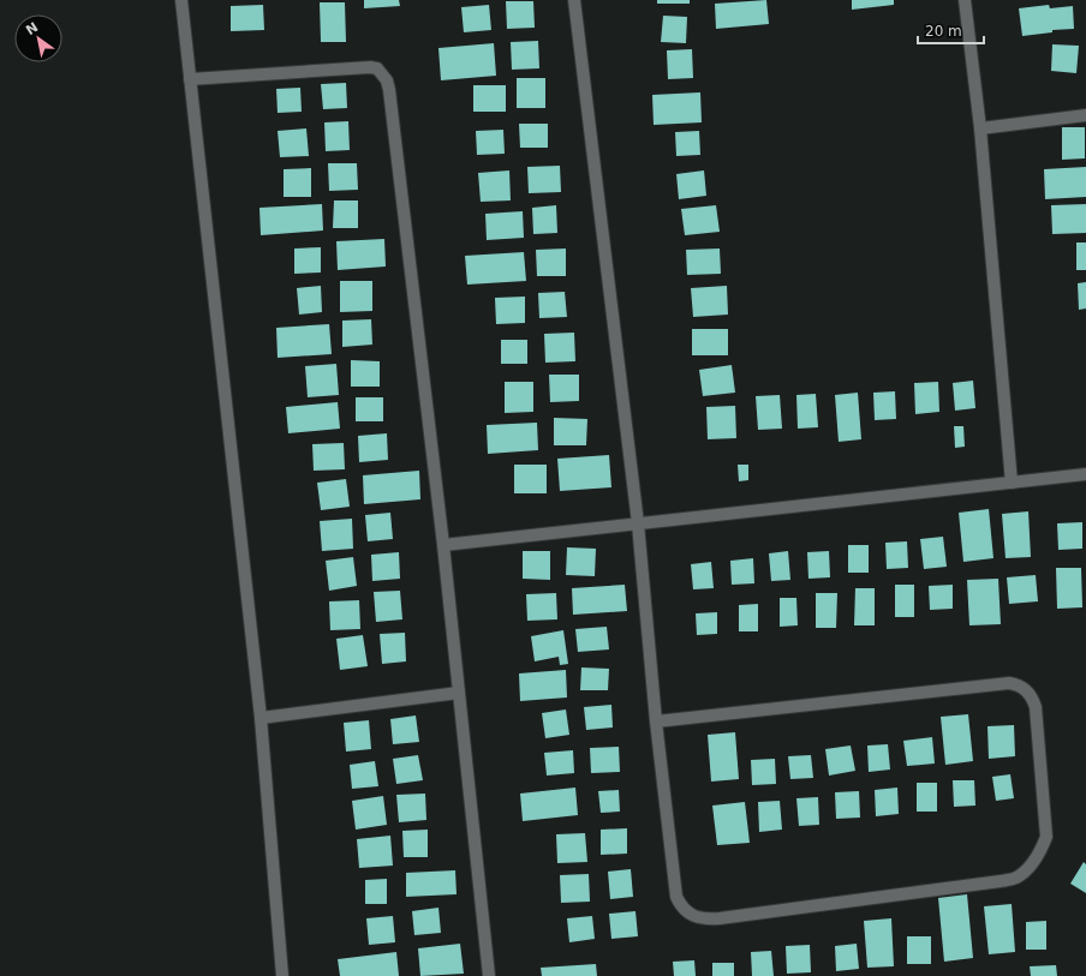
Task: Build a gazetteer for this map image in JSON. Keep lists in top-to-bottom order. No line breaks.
{"scale_bar":"20 m","north":"top left"}
